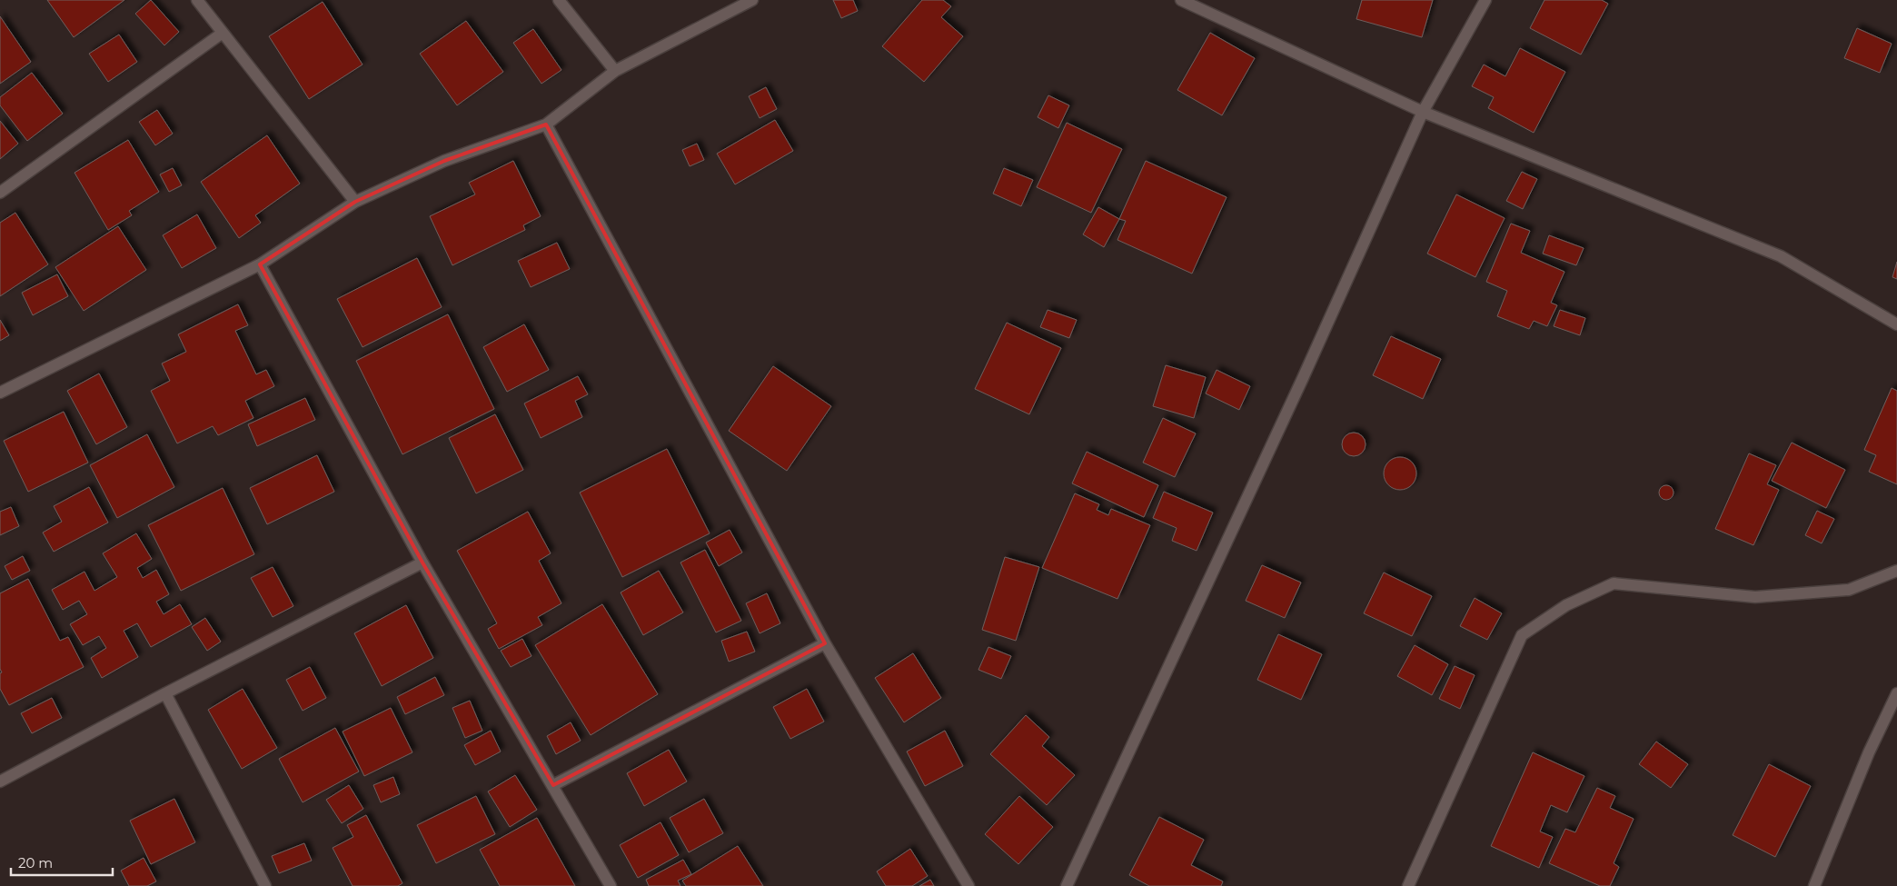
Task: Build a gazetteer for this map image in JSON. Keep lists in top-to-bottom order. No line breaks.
{"scale_bar":"20 m"}
